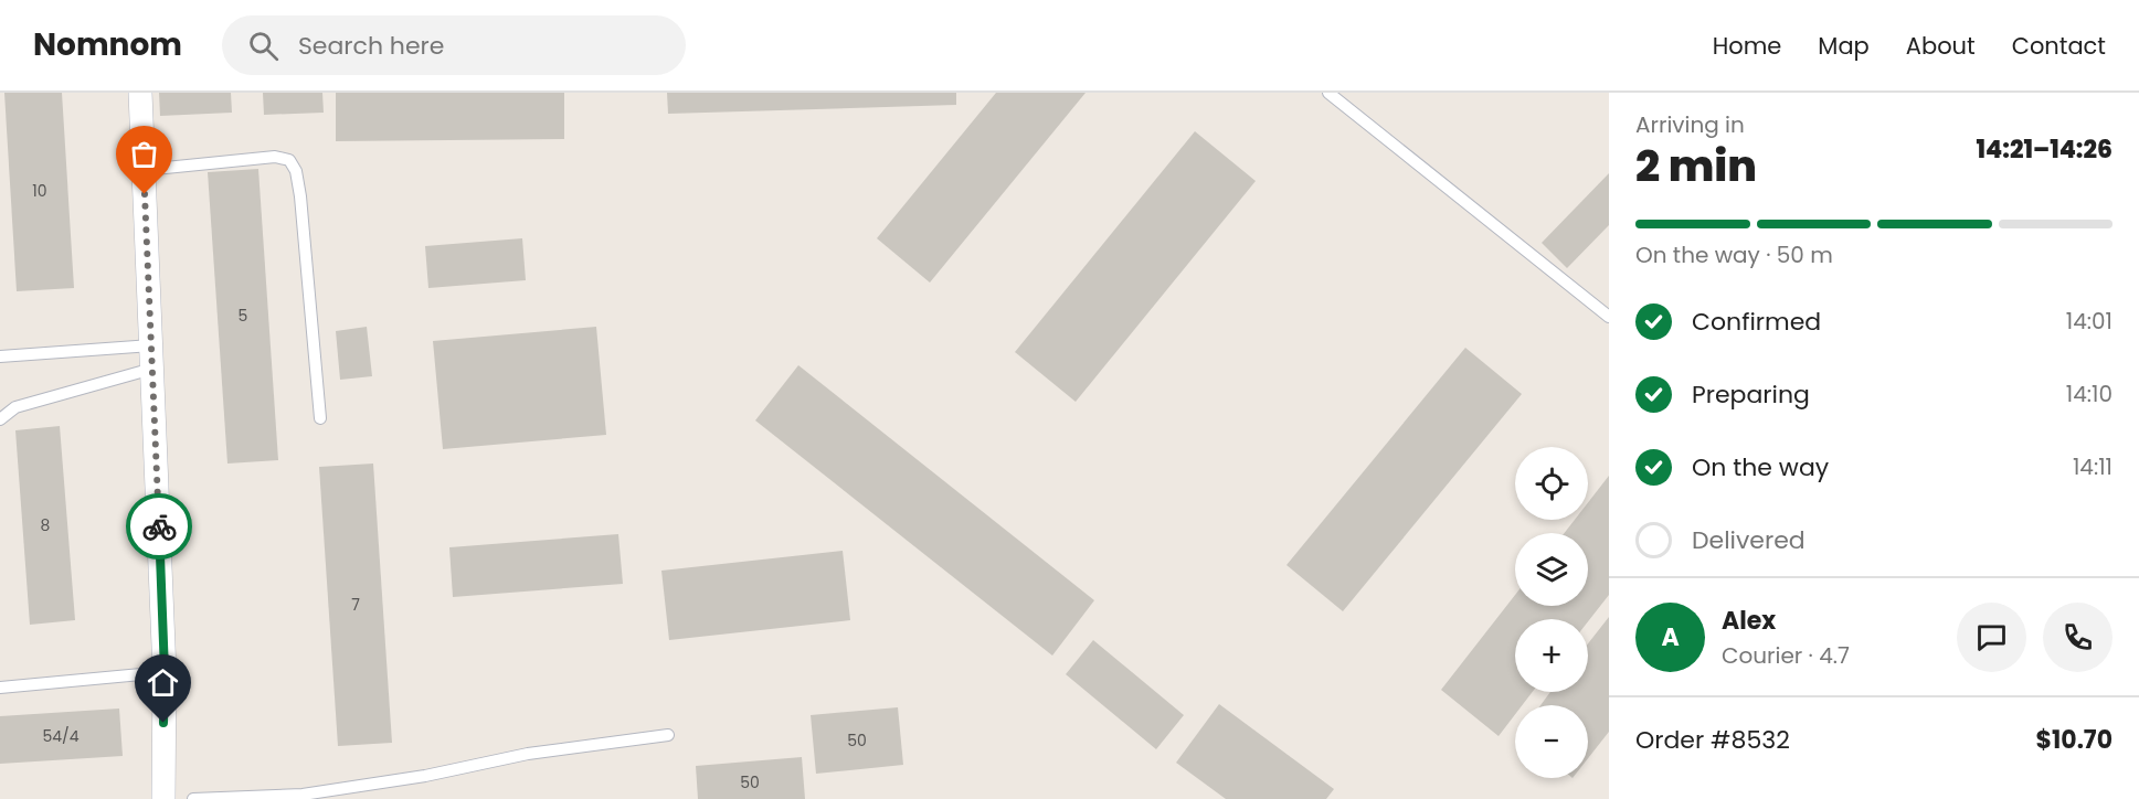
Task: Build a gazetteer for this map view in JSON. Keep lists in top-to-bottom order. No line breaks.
{"house_numbers":["10","5","8","7","54/4","50","50"],"page":{"header":"Nomnom","search":"Search here","nav":["Home","Map","About","Contact"],"heading":["2 min","Arriving in","14:21–14:26"],"panel":["Alex","Courier · 4.7","Order #8532","$10.70"],"bar":"On the way · 50 m","list":[["Confirmed","14:01"],["Preparing","14:10"],["On the way","14:11"],"Delivered"],"map_buttons":["+","−"],"round":"A"}}
